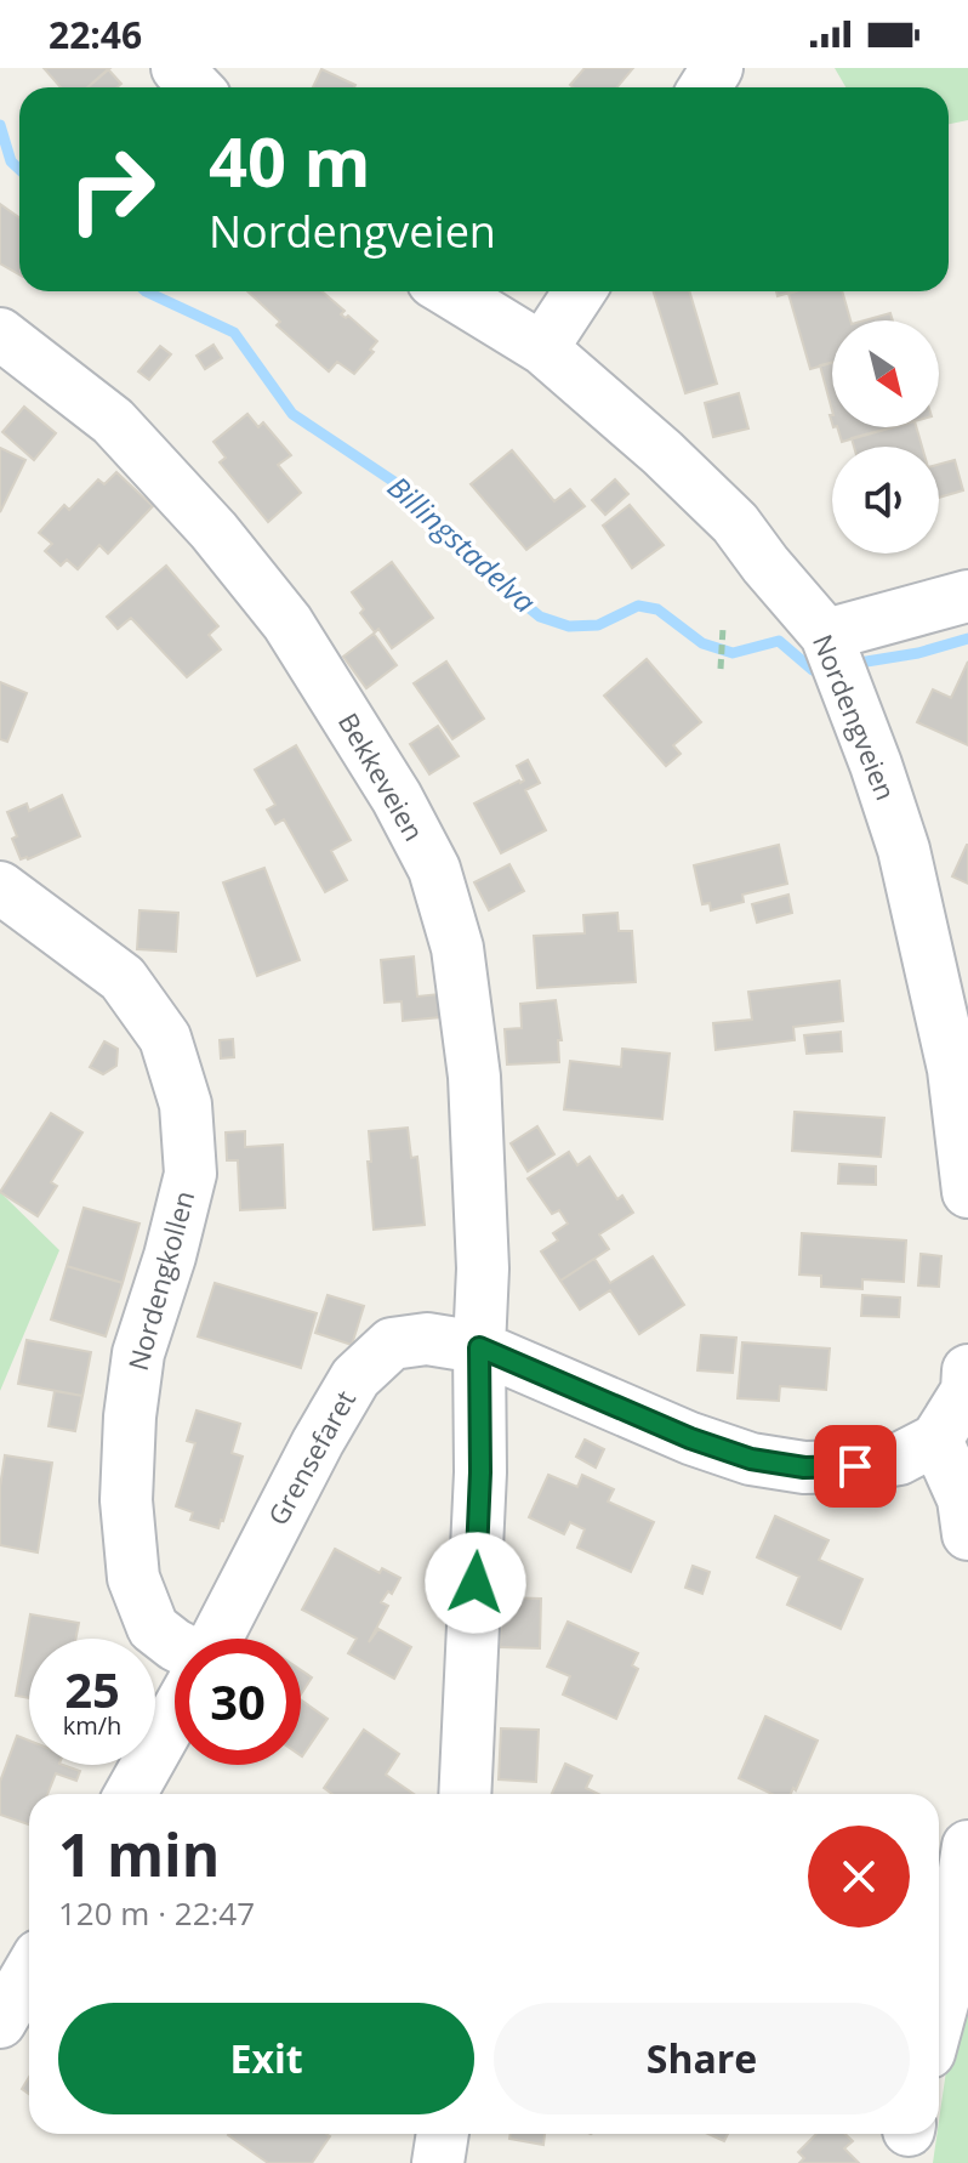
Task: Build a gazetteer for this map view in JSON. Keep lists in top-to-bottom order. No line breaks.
{"streets":{"street":["Nordengveien","Bekkeveien","Nordengkollen","Grensefaret"]},"crossings":[["Bekkeveien","Grensefaret"]],"water":["Billingstadelva"],"north":"bottom right","page":{"status":"22:46","turn":["40 m","Nordengveien"],"speed":"25 km/h","limit":"30","heading":["1 min","120 m · 22:47"],"buttons":["Exit","Share"]}}
